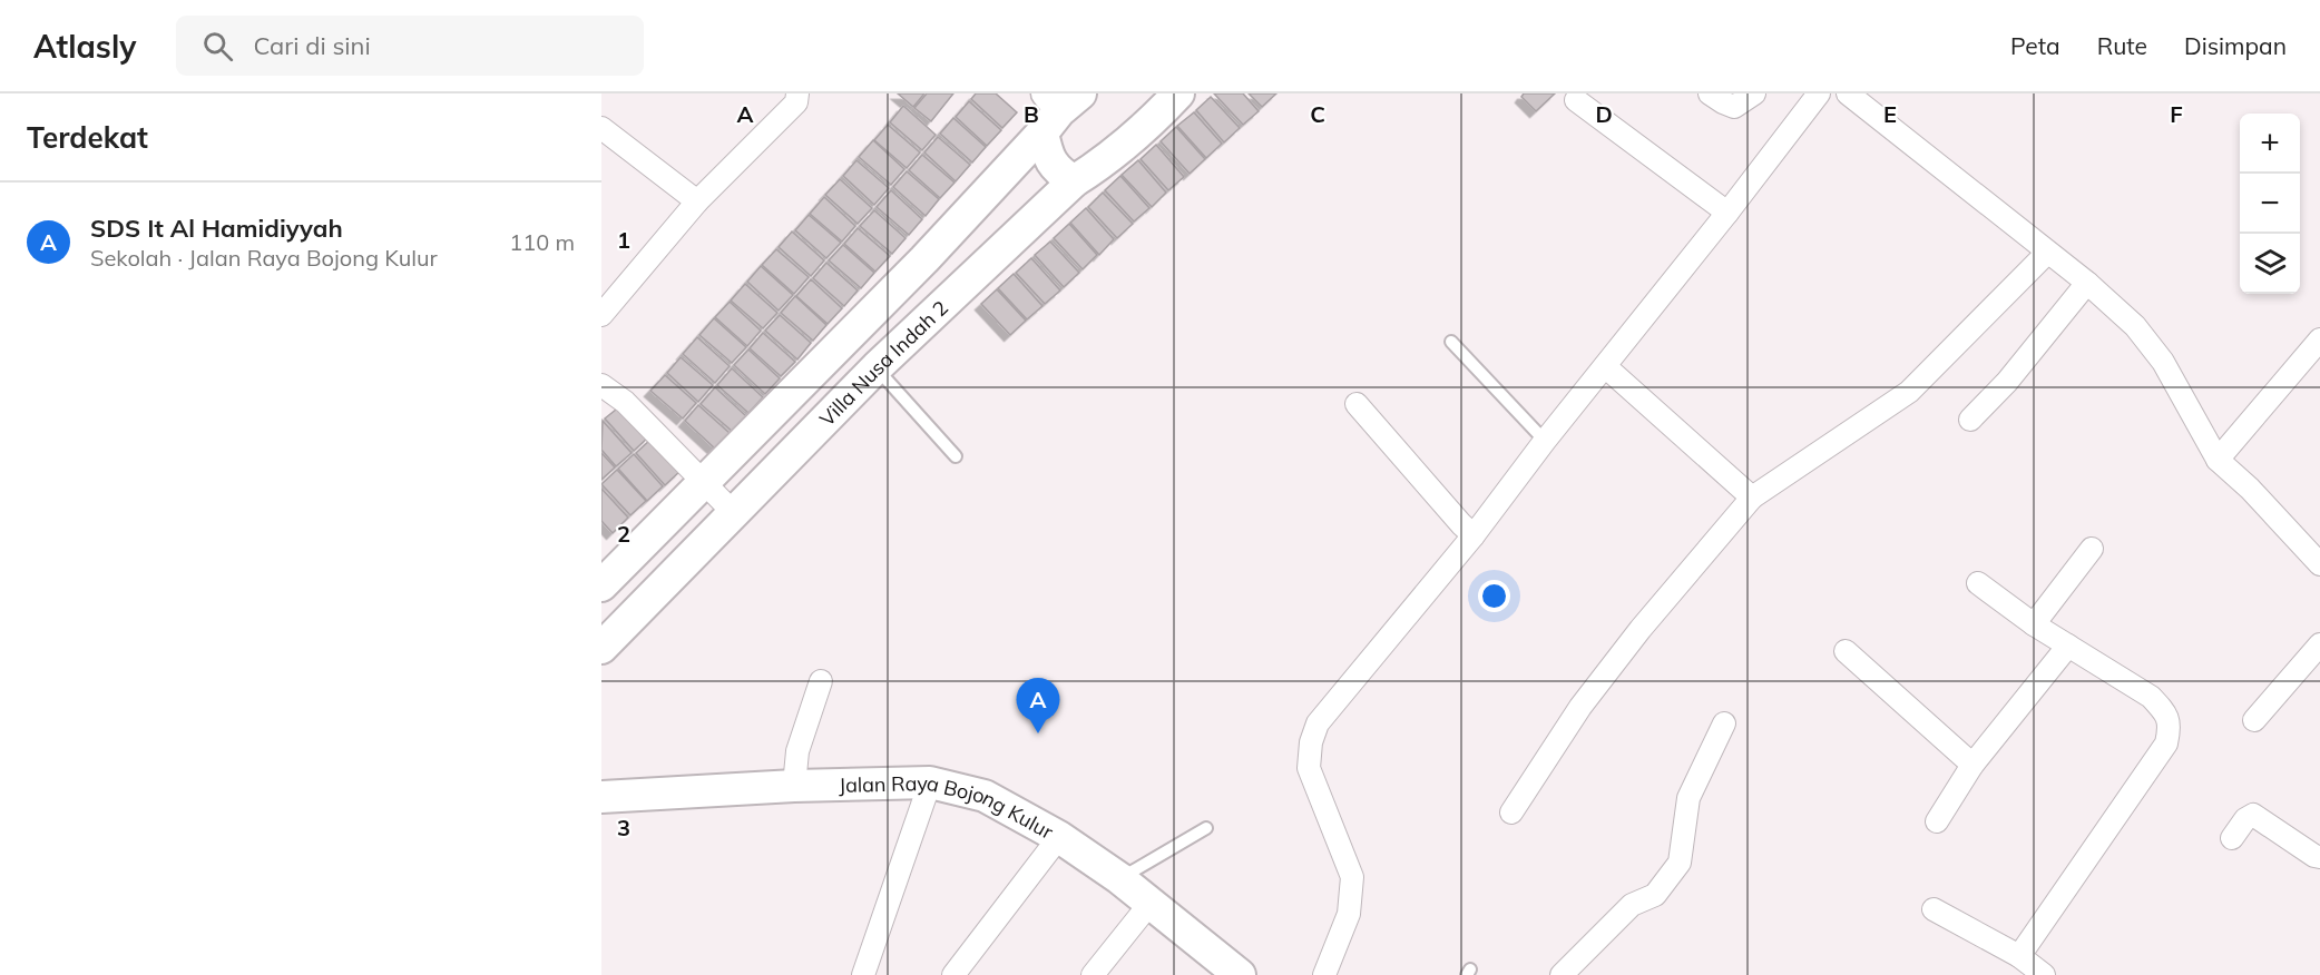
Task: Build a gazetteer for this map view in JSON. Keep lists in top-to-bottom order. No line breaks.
{"streets":{"main road":["Villa Nusa Indah 2","Jalan Raya Bojong Kulur"]},"page":{"header":"Atlasly","search":"Cari di sini","nav":["Peta","Rute","Disimpan"],"heading":"Terdekat","map_buttons":["+","−"],"list":[{"mark":"A","name":"SDS It Al Hamidiyyah","note":"Sekolah · Jalan Raya Bojong Kulur","value":"110 m"}],"pins":"A"},"grid":{"columns":["A","B","C","D","E","F"],"rows":["1","2","3"]}}
